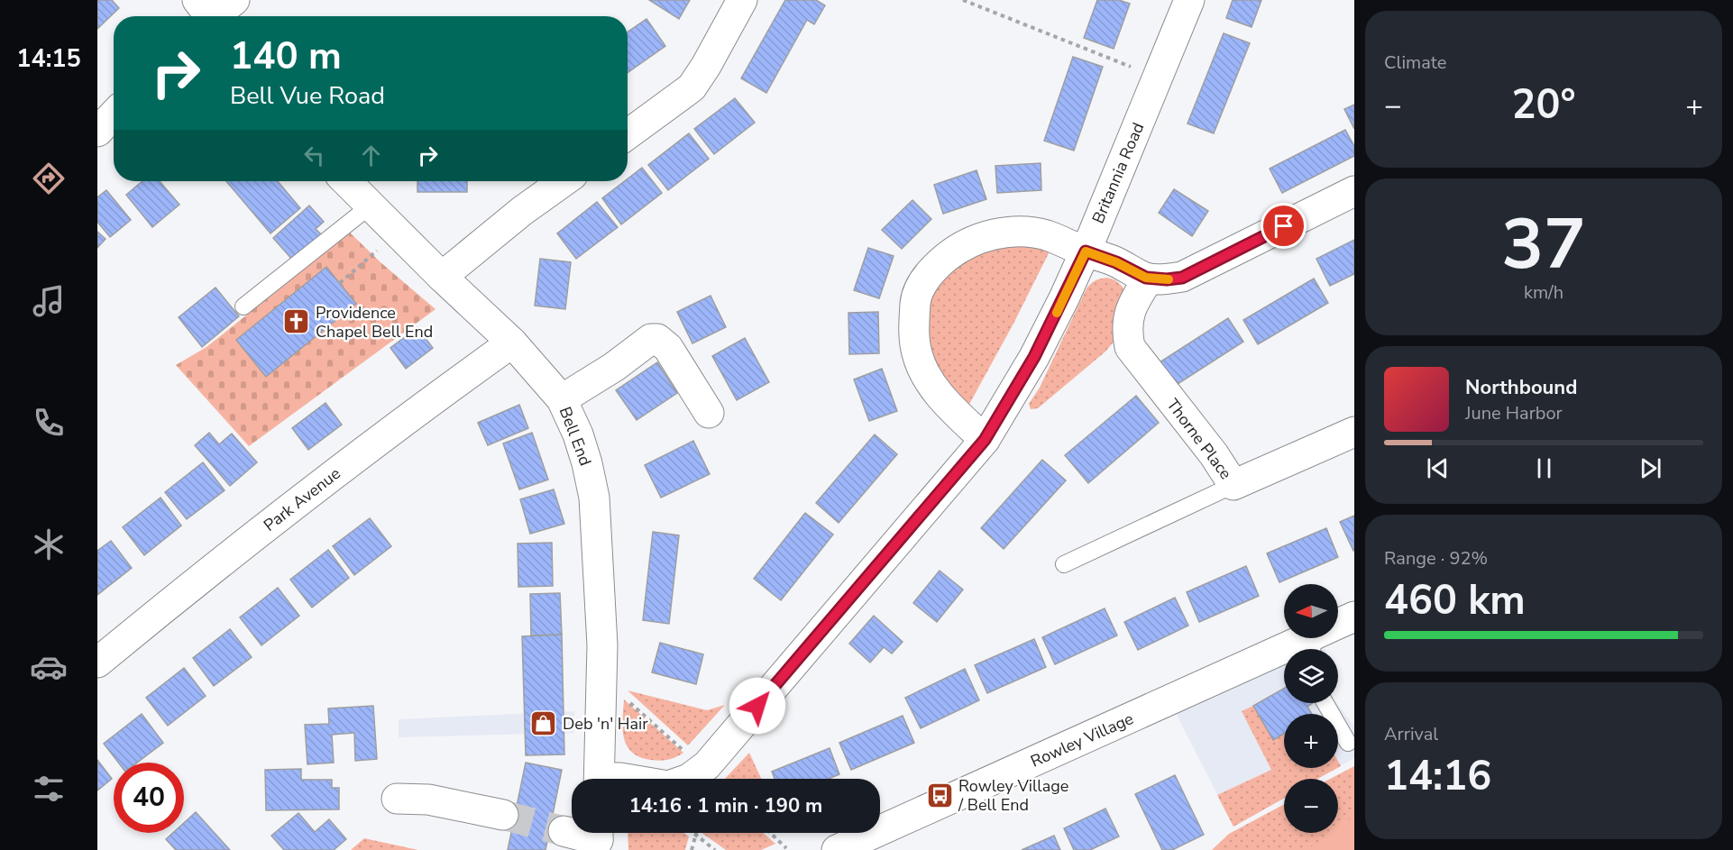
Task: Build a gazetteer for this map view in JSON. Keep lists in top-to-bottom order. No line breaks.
{"streets":{"street":["Britannia Road","Bell End","Thorne Place","Park Avenue","Rowley Village"]},"crossings":[["Bell End","Park Avenue"]],"places":{"church":["Providence Chapel Bell End"],"shop":["Deb 'n' Hair"],"bus stop":["Rowley Village / Bell End"]},"north":"left","page":{"tabs":"14:15","tile":["Climate",["37","km/h"],["Range · 92%","460 km"],["Arrival","14:16"]],"turn":["140 m","Bell Vue Road"],"heat":["−","20°","+"],"song":["Northbound","June Harbor"],"map_buttons":["+","−"],"limit":"40","trip":"14:16 · 1 min · 190 m"}}
